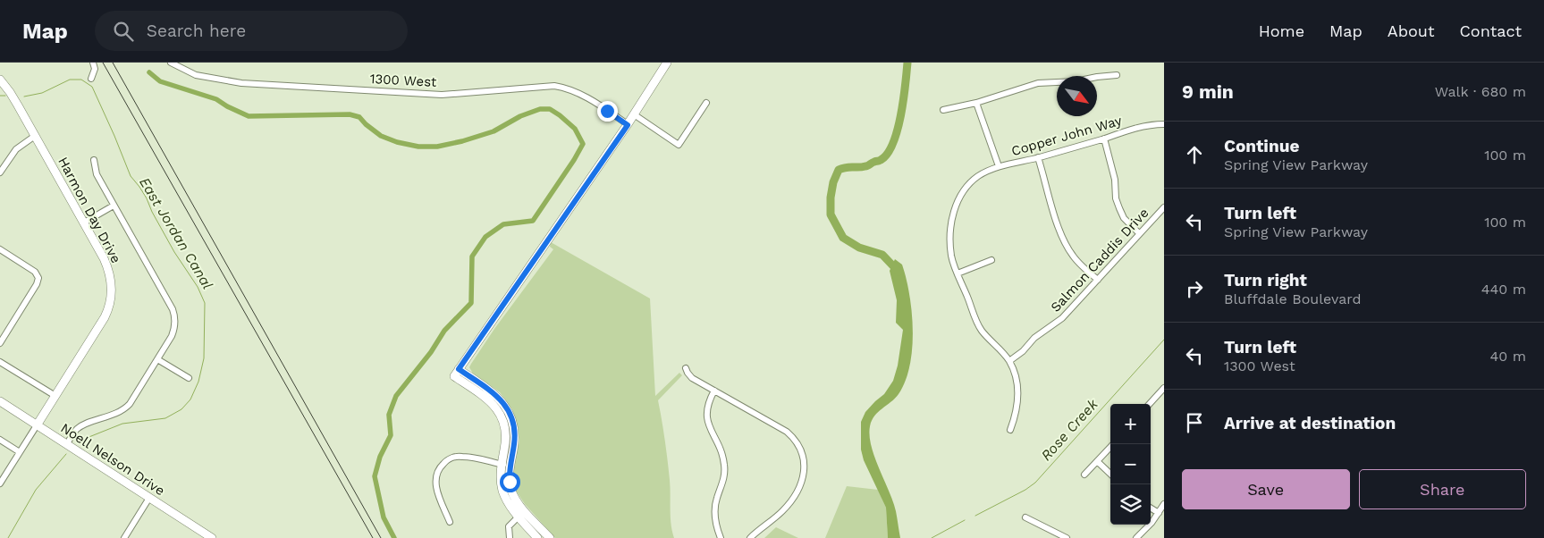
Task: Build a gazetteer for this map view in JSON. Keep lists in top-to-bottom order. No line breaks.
{"streets":{"street":["1300 West","Copper John Way","Harmon Day Drive","Salmon Caddis Drive","Noell Nelson Drive"]},"crossings":[["Harmon Day Drive","Noell Nelson Drive"]],"water":["East Jordan Canal","Rose Creek"],"north":"bottom right","page":{"header":"Map","search":"Search here","nav":["Home","Map","About","Contact"],"heading":["9 min","Walk · 680 m"],"list":[["Continue","Spring View Parkway","100 m"],["Turn left","Spring View Parkway","100 m"],["Turn right","Bluffdale Boulevard","440 m"],["Turn left","1300 West","40 m"],"Arrive at destination"],"map_buttons":["+","−"],"buttons":["Save","Share"]}}
